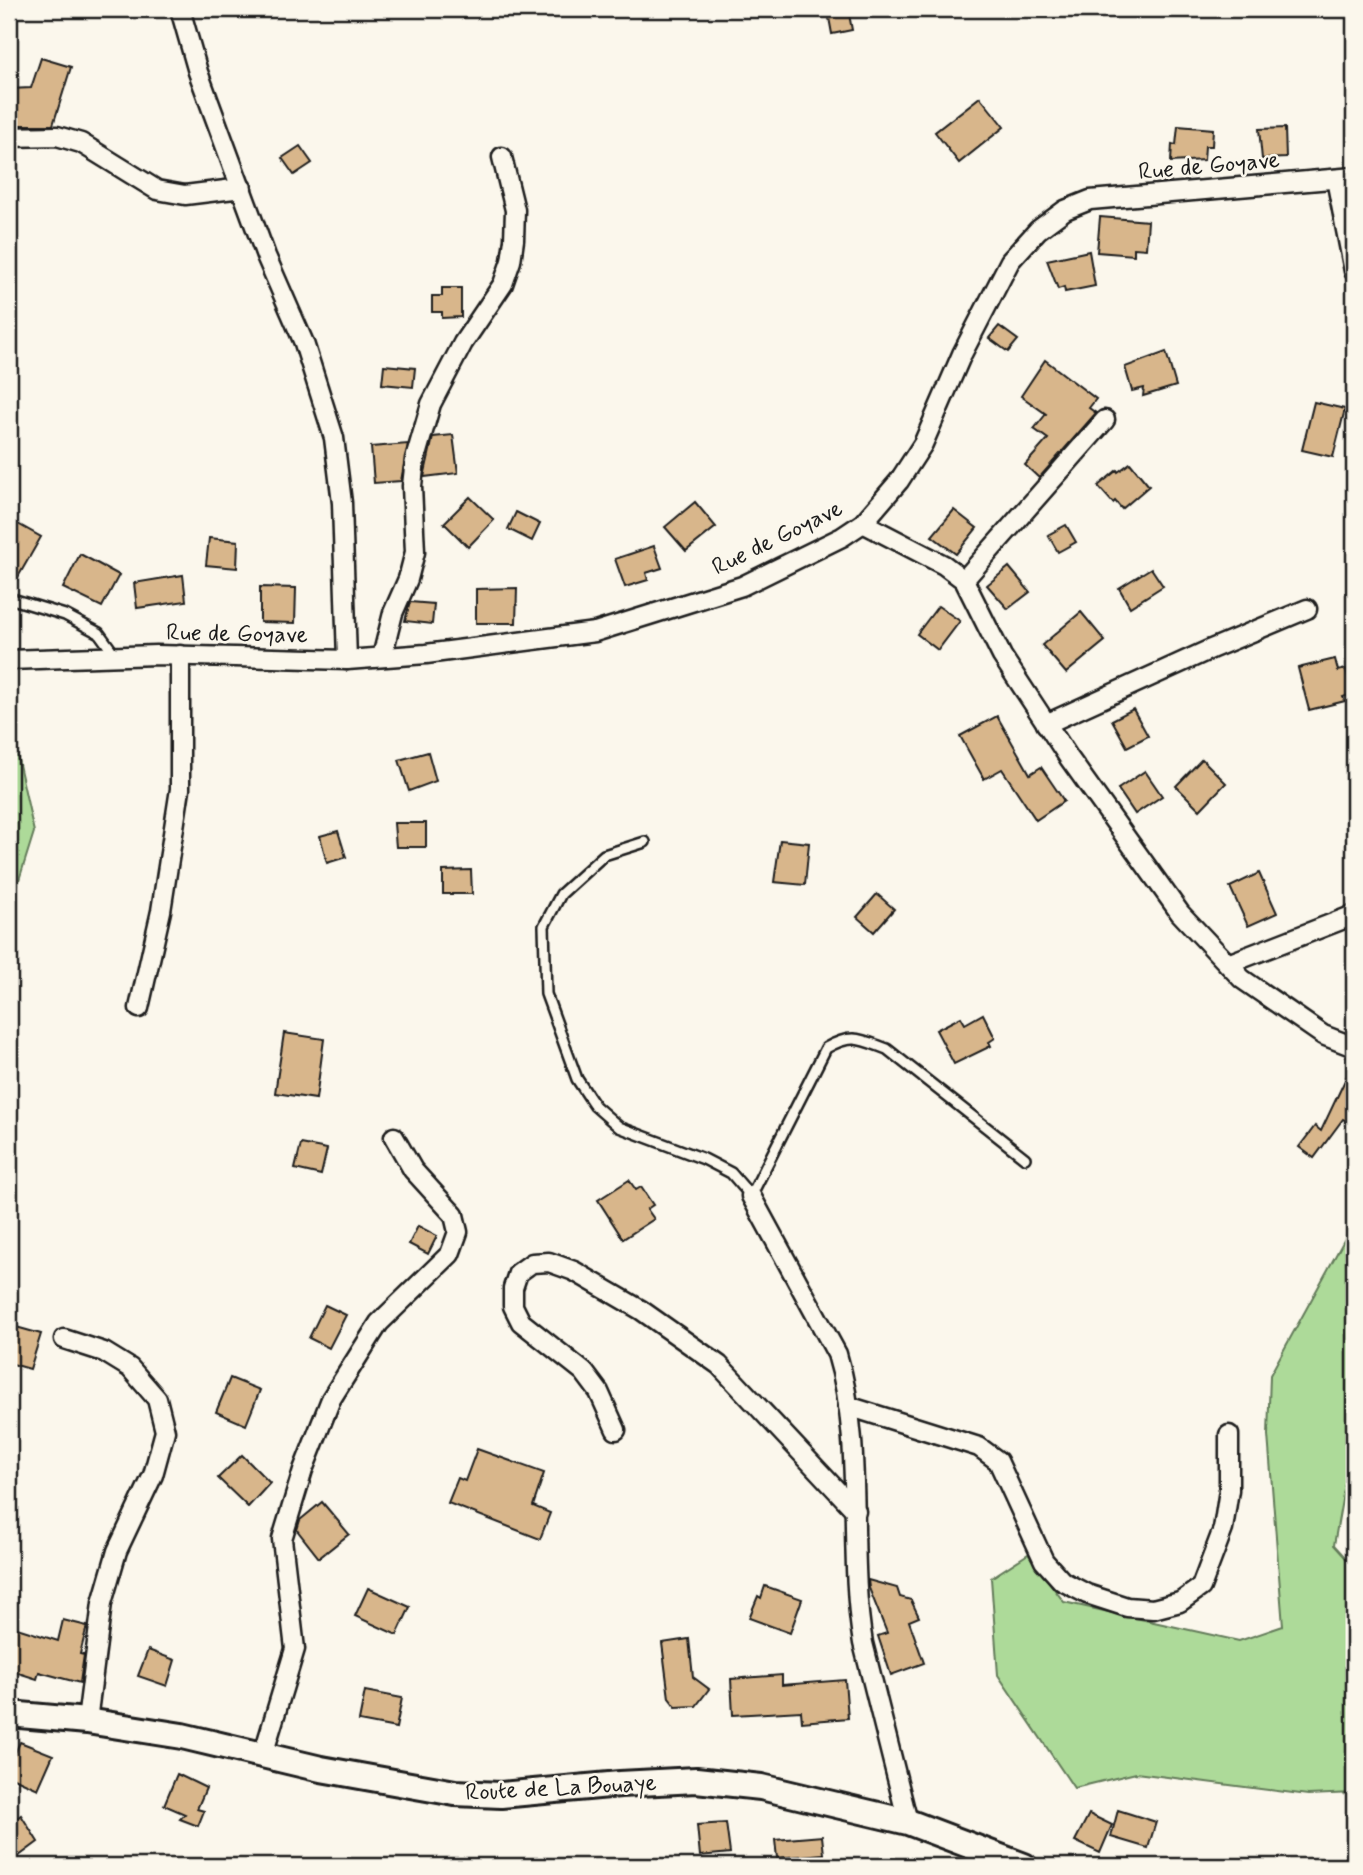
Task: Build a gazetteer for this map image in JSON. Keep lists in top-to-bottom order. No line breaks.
{"streets":{"main road":["Route de La Bouaye"],"street":["Rue de Goyave"]}}
